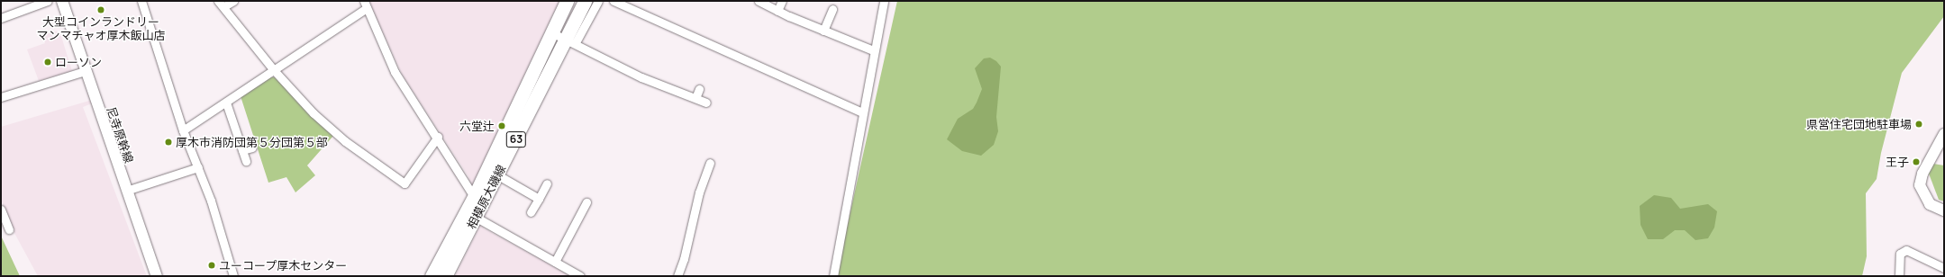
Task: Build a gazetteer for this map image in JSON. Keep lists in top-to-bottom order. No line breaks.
{"streets":{"main road":["63","相模原大磯線"],"street":["尼寺原幹線"]},"places":["大型コインランドリー マンマチャオ厚木飯山店","ローソン","県営住宅団地駐車場","六堂辻","厚木市消防団第５分団第５部","王子","ユーコープ厚木センター"]}
